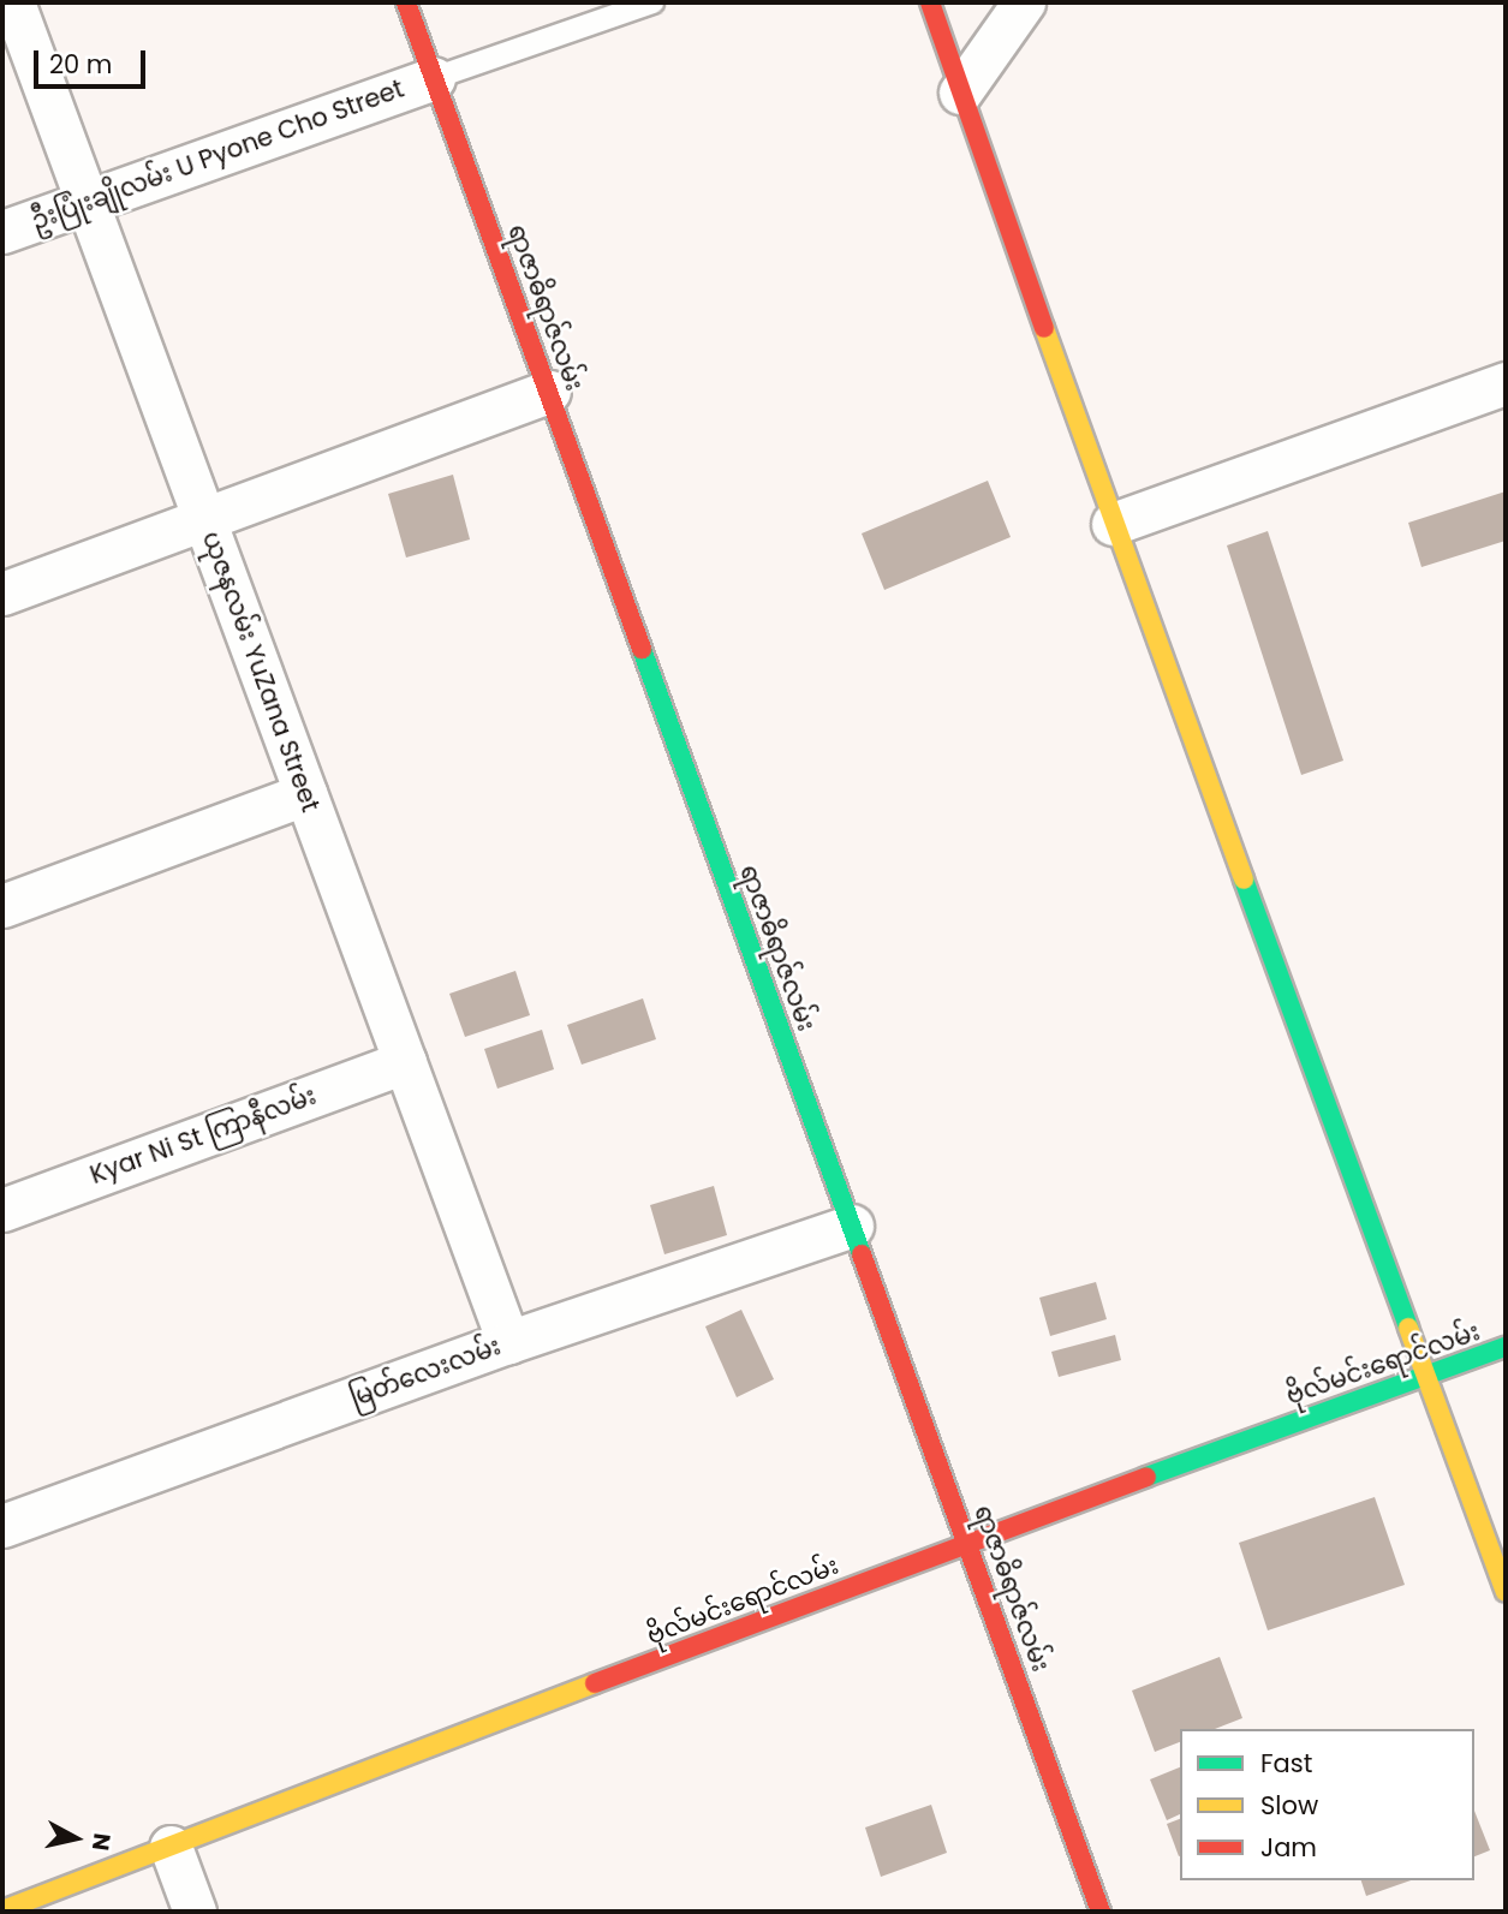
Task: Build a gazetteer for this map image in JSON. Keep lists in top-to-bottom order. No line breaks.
{"streets":{"street":["ဦးပြုံးချိုလမ်း U Pyone Cho Street","ရာဇာဓိရာဇ်လမ်း","ယုဇနလမ်း YuZana Street","Kyar Ni St ကြာနီလမ်း","ဗိုလ်မင်းရောင်လမ်း","မြတ်လေးလမ်း"]},"crossings":[["ဦးပြုံးချိုလမ်း U Pyone Cho Street","ရာဇာဓိရာဇ်လမ်း"],["ဦးပြုံးချိုလမ်း U Pyone Cho Street","ယုဇနလမ်း YuZana Street"],["ရာဇာဓိရာဇ်လမ်း","ဗိုလ်မင်းရောင်လမ်း"],["ရာဇာဓိရာဇ်လမ်း","မြတ်လေးလမ်း"],["ယုဇနလမ်း YuZana Street","Kyar Ni St ကြာနီလမ်း"],["ယုဇနလမ်း YuZana Street","မြတ်လေးလမ်း"]],"legend":["Fast","Slow","Jam"],"scale_bar":"20 m","north":"right"}
